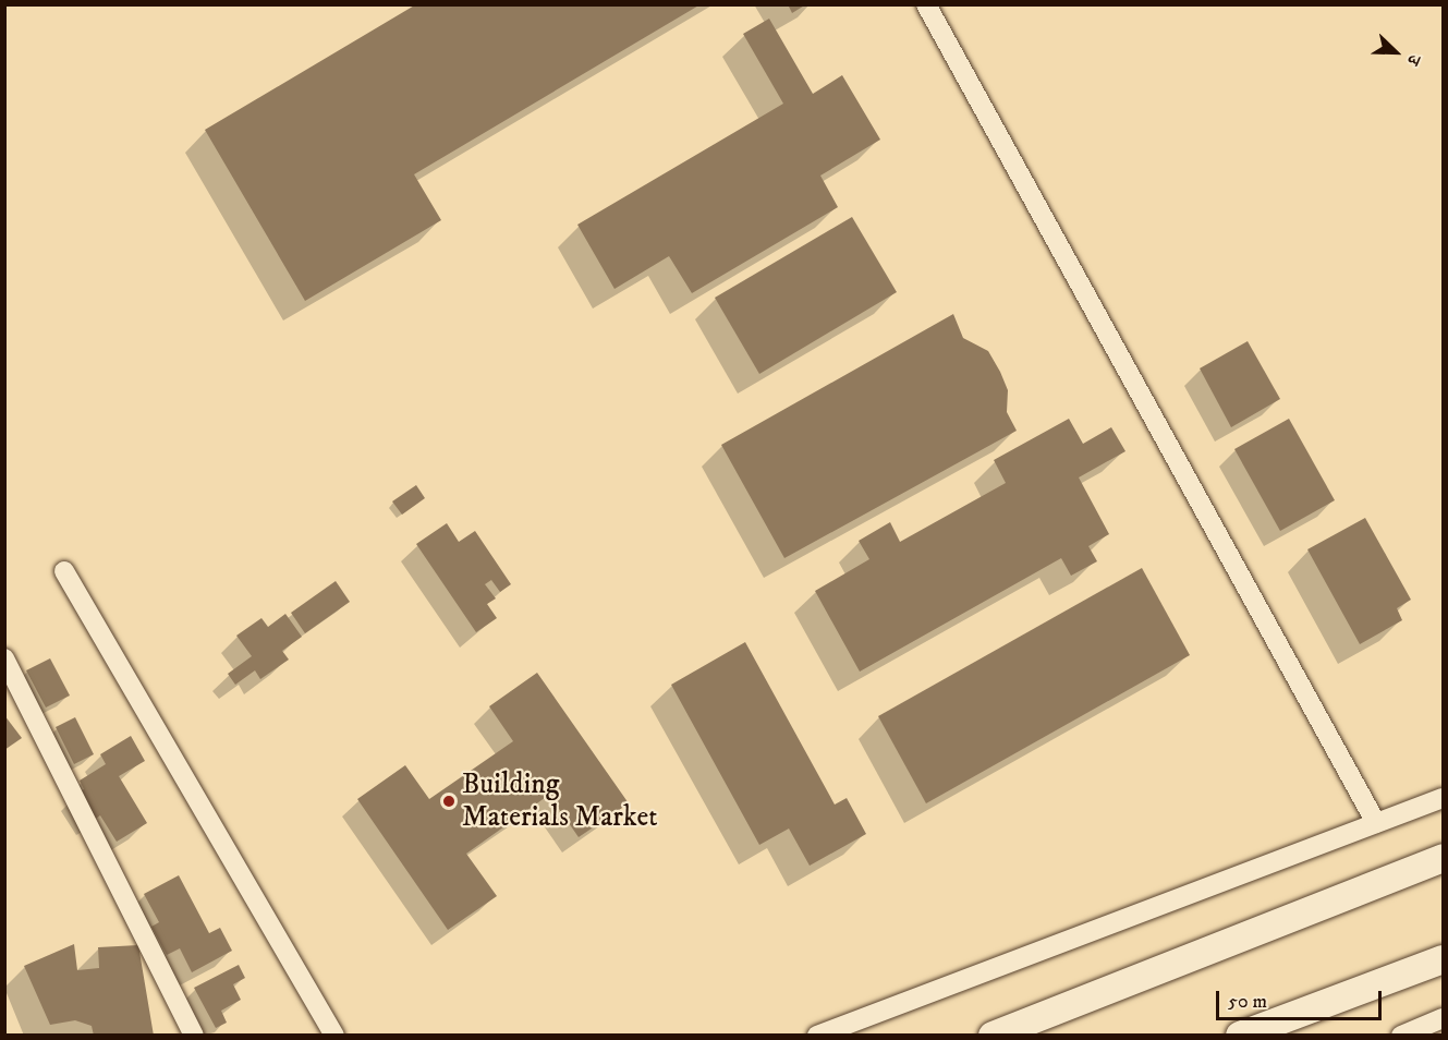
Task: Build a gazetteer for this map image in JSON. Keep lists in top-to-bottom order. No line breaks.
{"places":["Building Materials Market"],"scale_bar":"50 m","north":"bottom right"}
